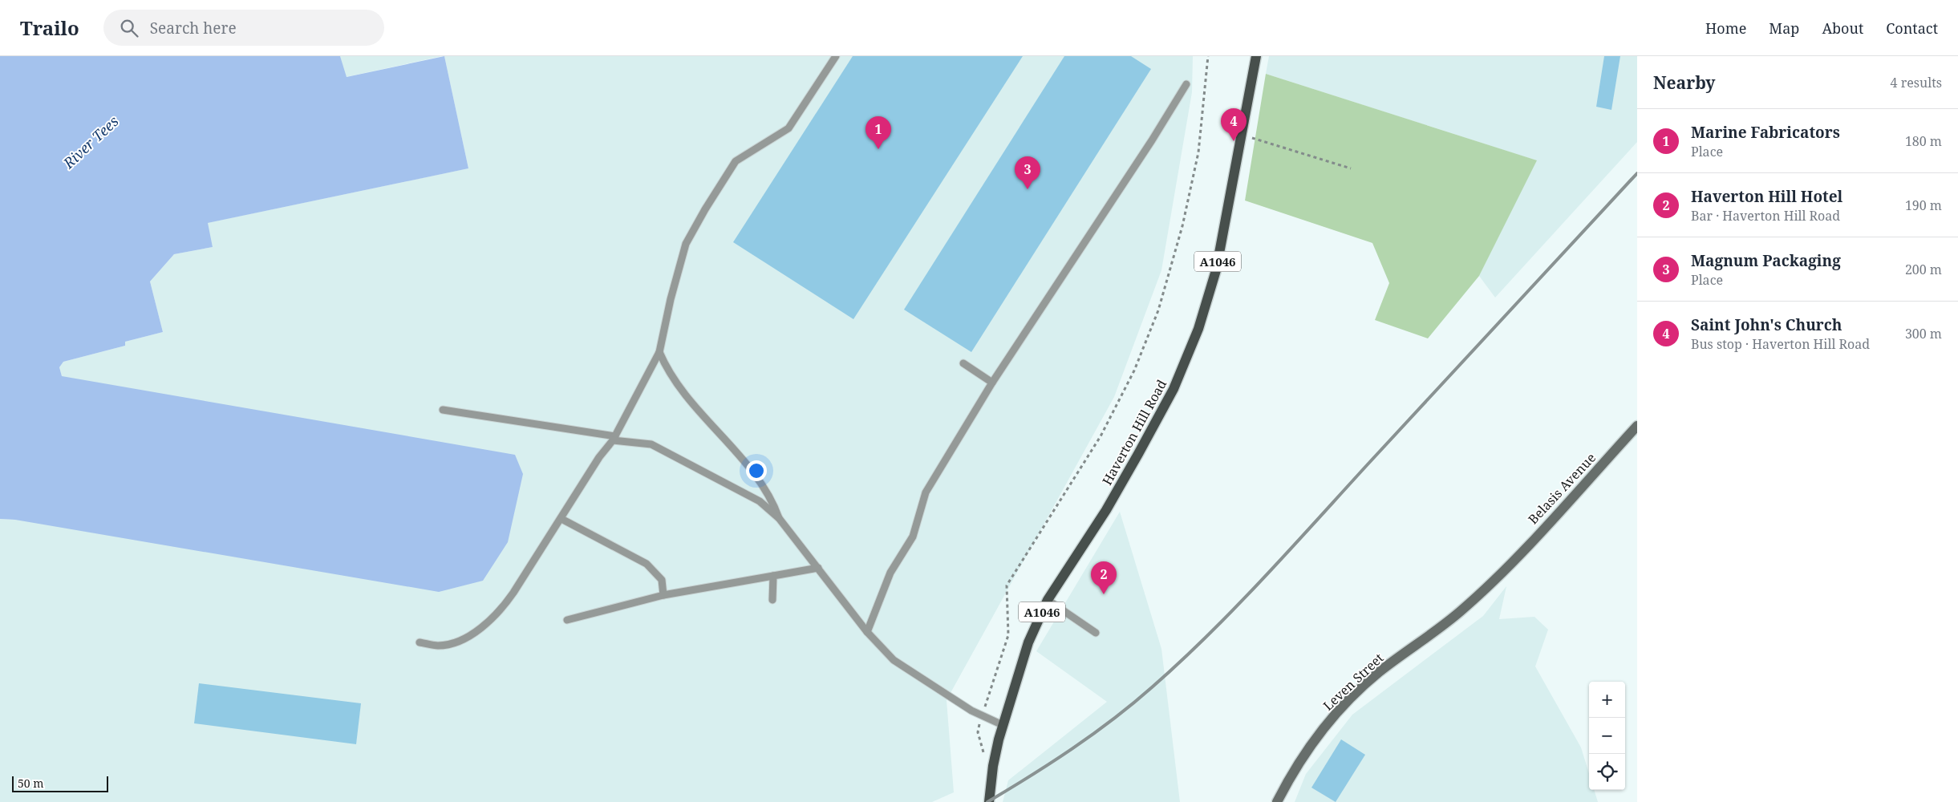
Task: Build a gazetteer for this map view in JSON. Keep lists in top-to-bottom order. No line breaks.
{"streets":{"main road":["A1046","Haverton Hill Road","Belasis Avenue","Leven Street"]},"crossings":[["Belasis Avenue","Leven Street"]],"water":["River Tees"],"scale_bar":"50 m","page":{"header":"Trailo","search":"Search here","nav":["Home","Map","About","Contact"],"heading":["Nearby","4 results"],"pins":["4","1","3","2"],"list":[{"mark":"1","name":"Marine Fabricators","note":"Place","value":"180 m"},{"mark":"2","name":"Haverton Hill Hotel","note":"Bar · Haverton Hill Road","value":"190 m"},{"mark":"3","name":"Magnum Packaging","note":"Place","value":"200 m"},{"mark":"4","name":"Saint John's Church","note":"Bus stop · Haverton Hill Road","value":"300 m"}],"map_buttons":["+","−"],"scale":"50 m"}}
